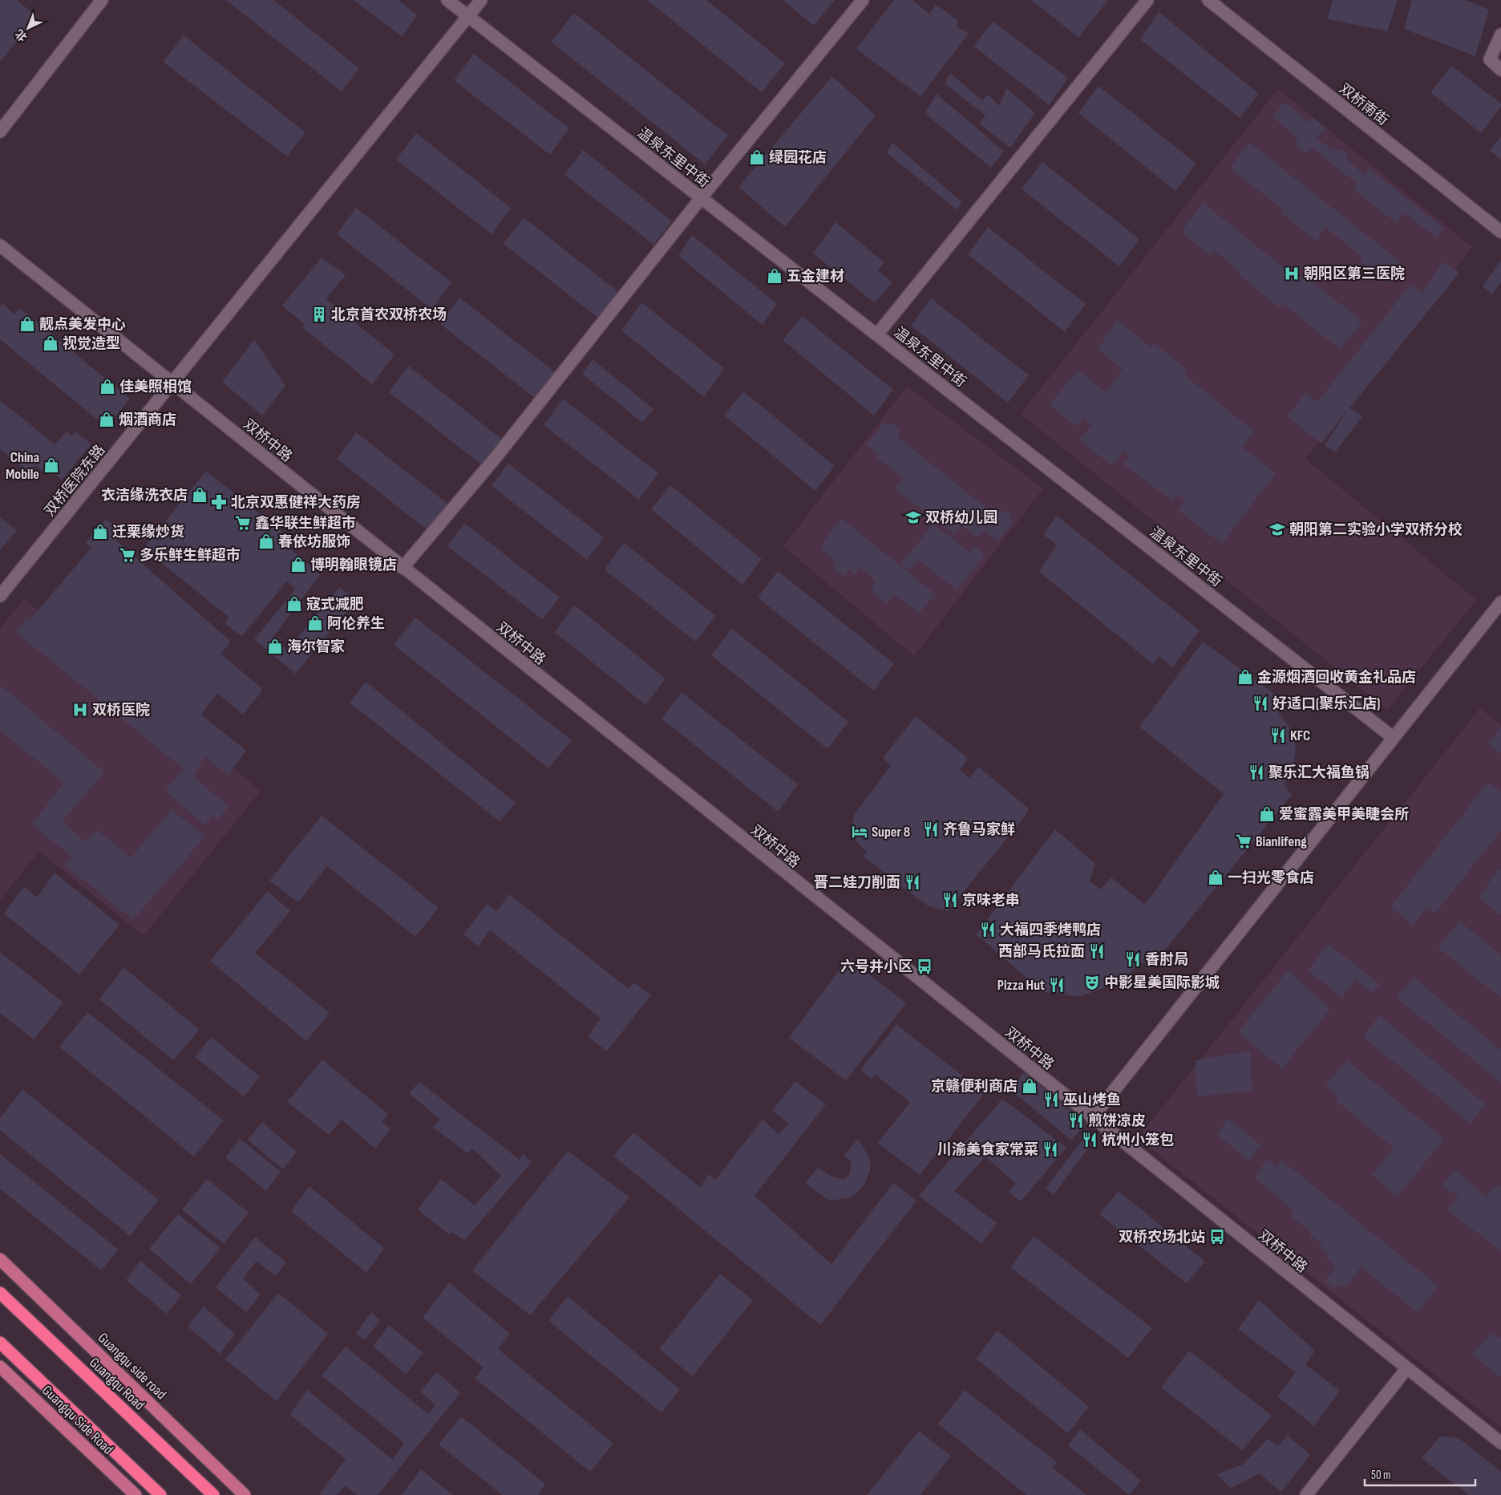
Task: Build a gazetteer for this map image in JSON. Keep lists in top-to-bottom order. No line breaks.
{"streets":{"highway":["Guangqu Road"],"main road":["Guangqu side road","Guangqu Side Road"],"street":["双桥南街","温泉东里中街","双桥中路","双桥医院东路"]},"crossings":[["温泉东里中街","双桥医院东路"],["双桥中路","双桥医院东路"]],"places":{"shop":["绿园花店","五金建材","靓点美发中心","视觉造型","佳美照相馆","烟酒商店","China Mobile","衣洁缘洗衣店","迁栗缘炒货","春依坊服饰","博明翰眼镜店","寇式减肥","阿伦养生","海尔智家","金源烟酒回收黄金礼品店","爱蜜露美甲美睫会所","一扫光零食店","京赣便利商店"],"hospital":["朝阳区第三医院","双桥医院"],"building":["北京首农双桥农场"],"pharmacy":["北京双惠健祥大药房"],"school or university":["双桥幼儿园","朝阳第二实验小学双桥分校"],"supermarket":["鑫华联生鲜超市","多乐鲜生鲜超市","Bianlifeng"],"restaurant":["好适口(聚乐汇店)","KFC","聚乐汇大福鱼锅","齐鲁马家鲜","晋二娃刀削面","京味老串","大福四季烤鸭店","西部马氏拉面","香肘局","Pizza Hut","巫山烤鱼","煎饼凉皮","杭州小笼包","川渝美食家常菜"],"hotel":["Super 8"],"bus stop":["六号井小区","双桥农场北站"],"theatre":["中影星美国际影城"]},"scale_bar":"50 m","north":"bottom left"}
